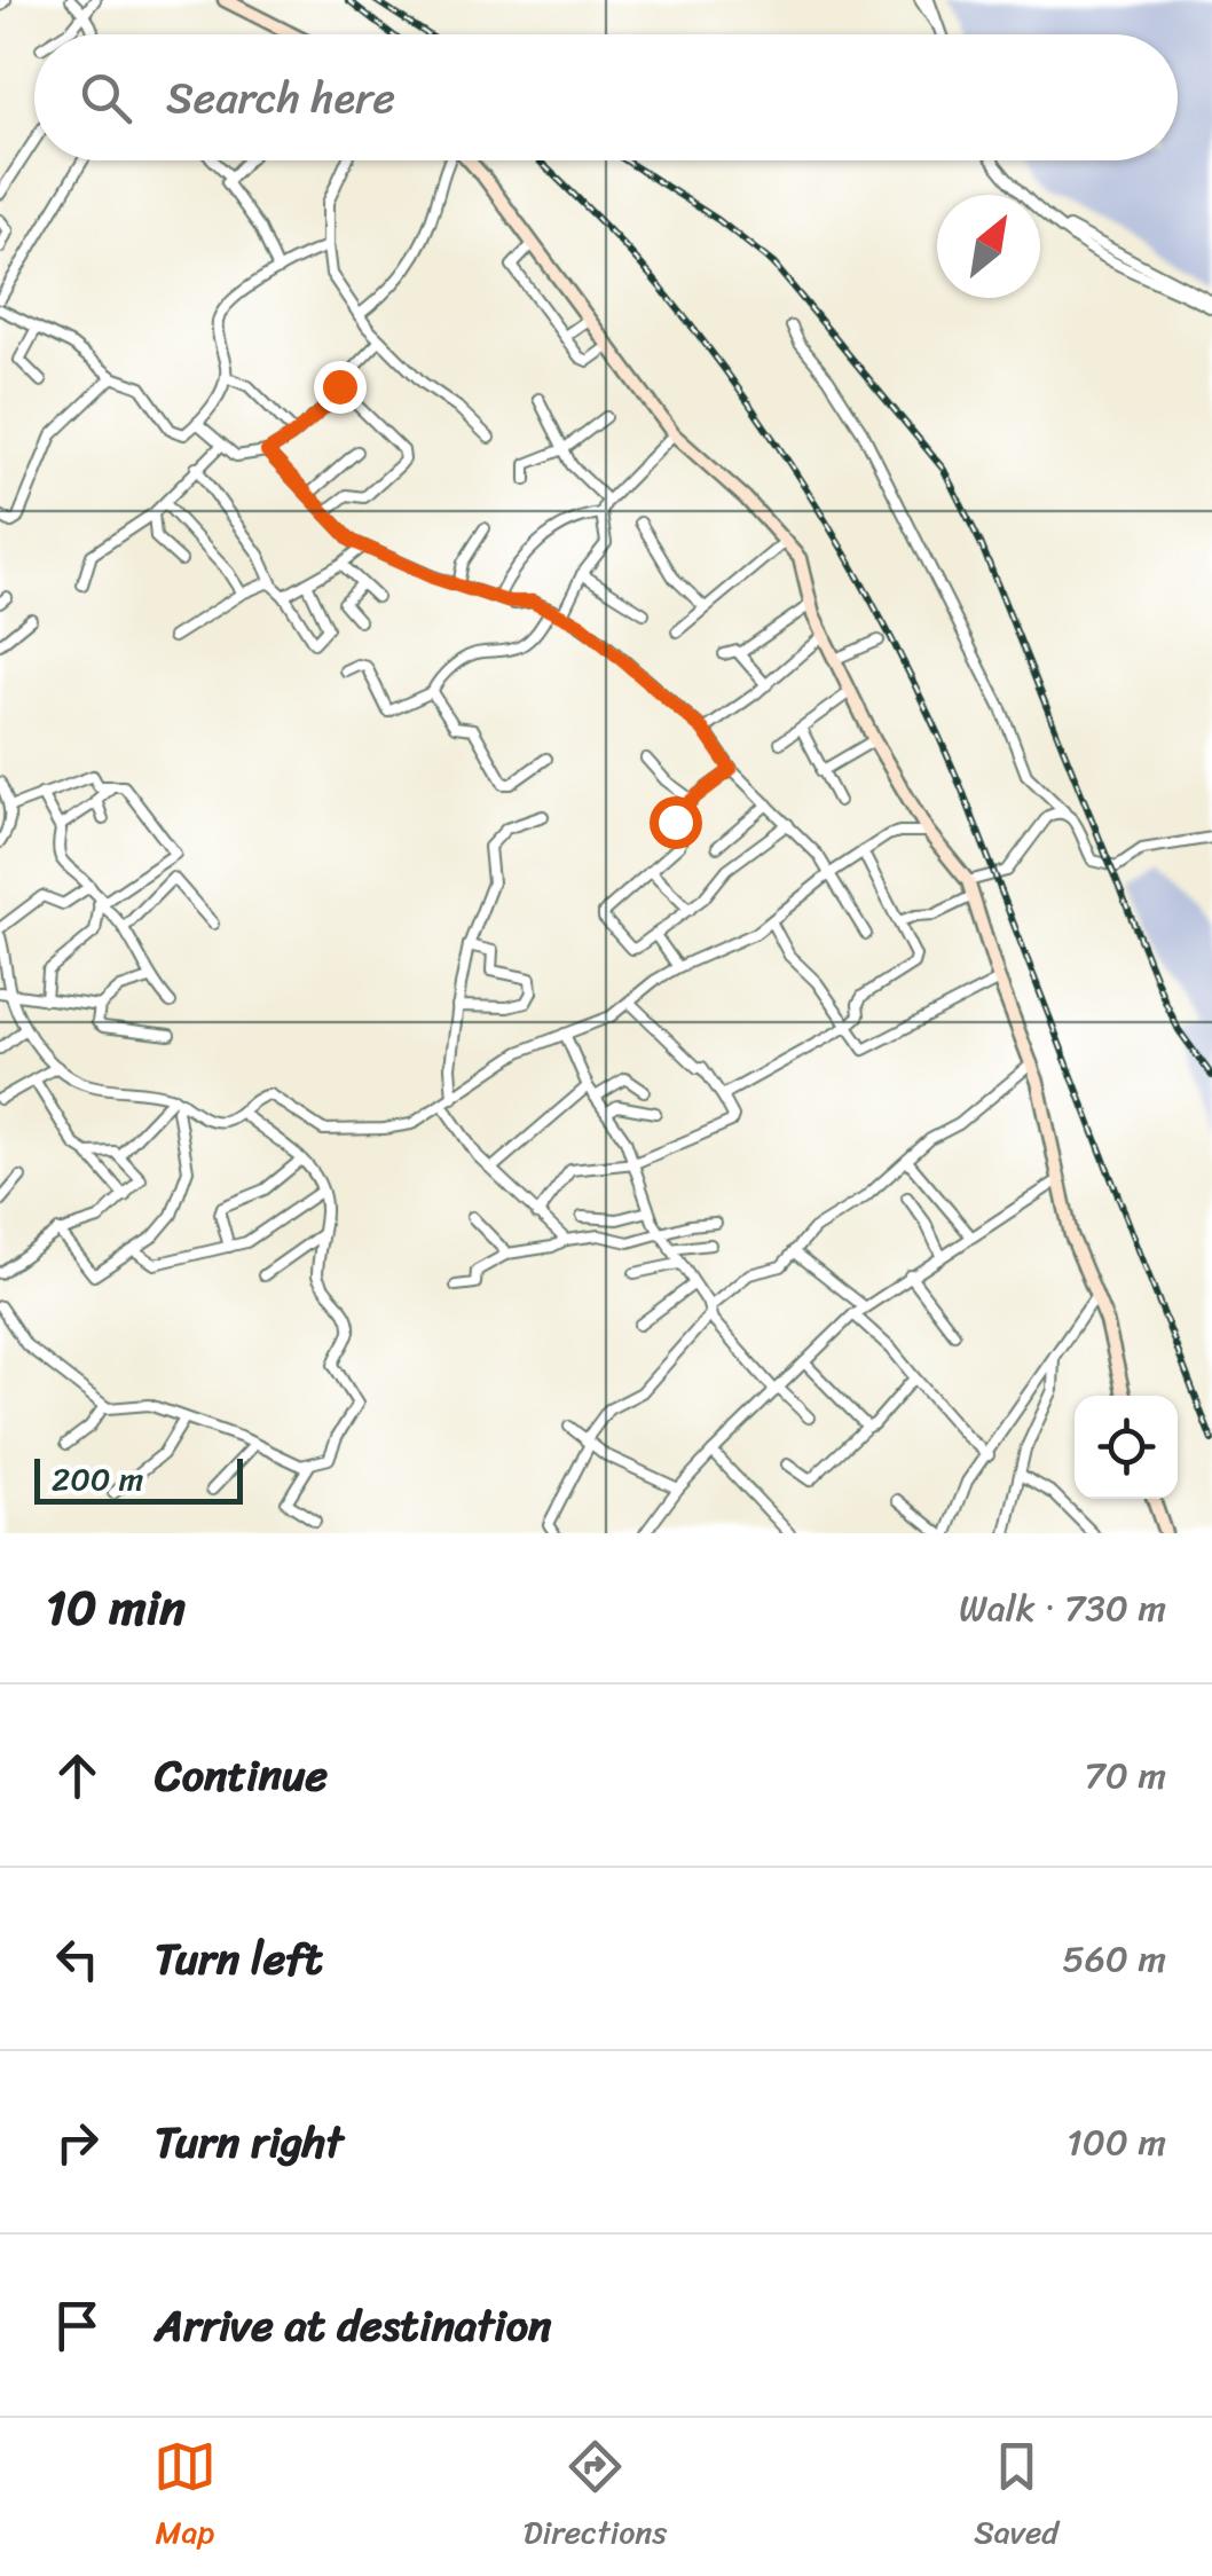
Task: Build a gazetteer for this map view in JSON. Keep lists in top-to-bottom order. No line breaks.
{"scale_bar":"200 m","north":"top right","page":{"search":"Search here","scale":"200 m","heading":["10 min","Walk · 730 m"],"list":[["Continue","70 m"],["Turn left","560 m"],["Turn right","100 m"],"Arrive at destination"],"nav":["Map","Directions","Saved"]}}
